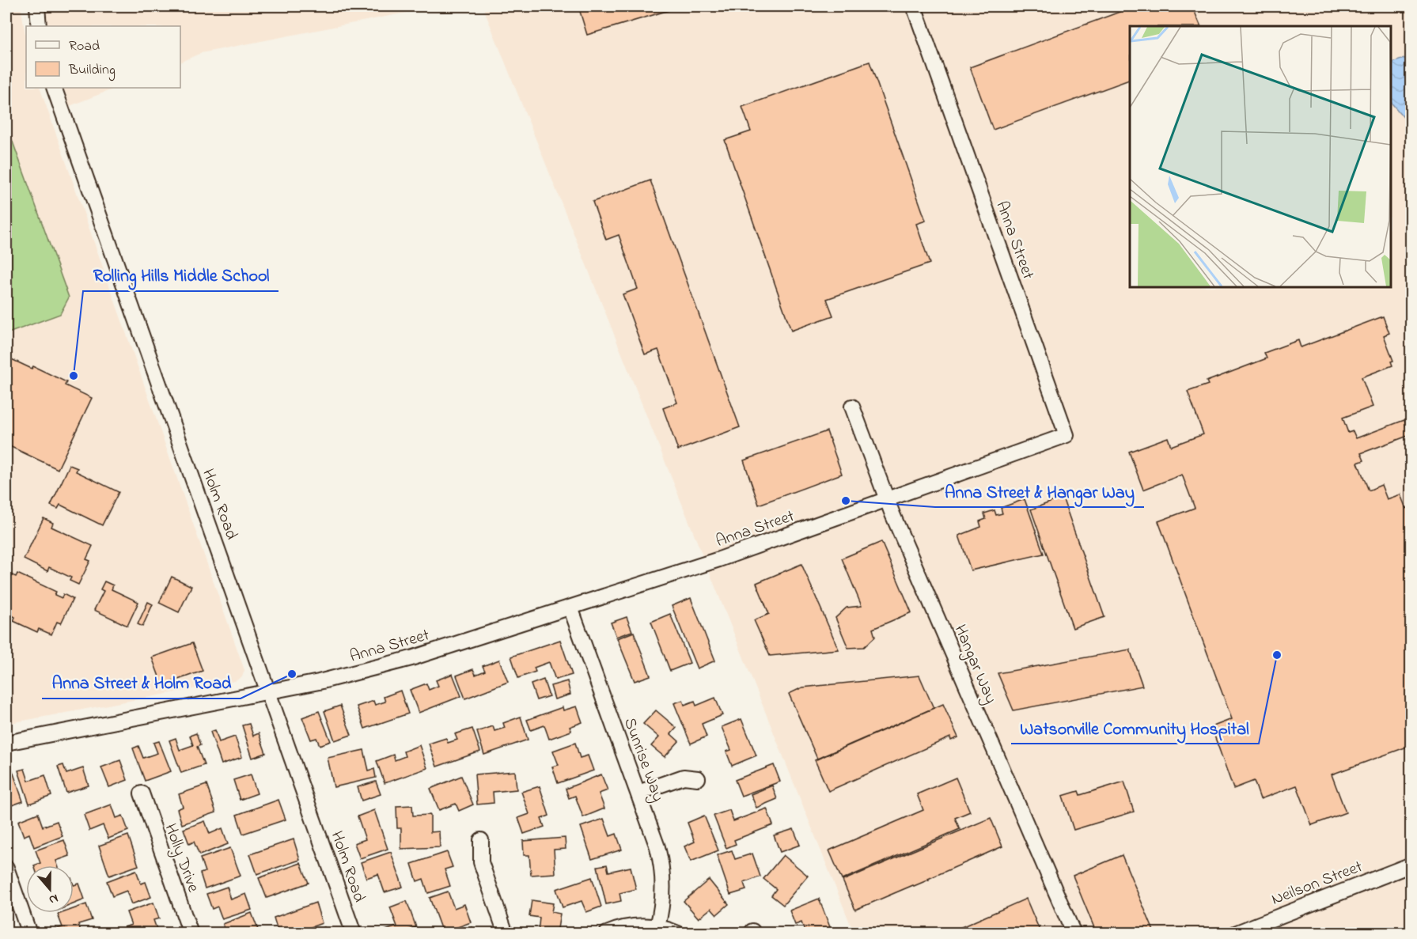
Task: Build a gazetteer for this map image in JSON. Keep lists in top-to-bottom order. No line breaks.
{"streets":{"street":["Anna Street","Holm Road","Hangar Way","Sunrise Way","Holly Drive","Neilson Street"]},"crossings":[["Anna Street","Holm Road"],["Anna Street","Hangar Way"],["Anna Street","Sunrise Way"]],"places":["Rolling Hills Middle School","Anna Street & Hangar Way","Watsonville Community Hospital","Anna Street & Holm Road"],"legend":["Road","Building"],"north":"bottom"}
